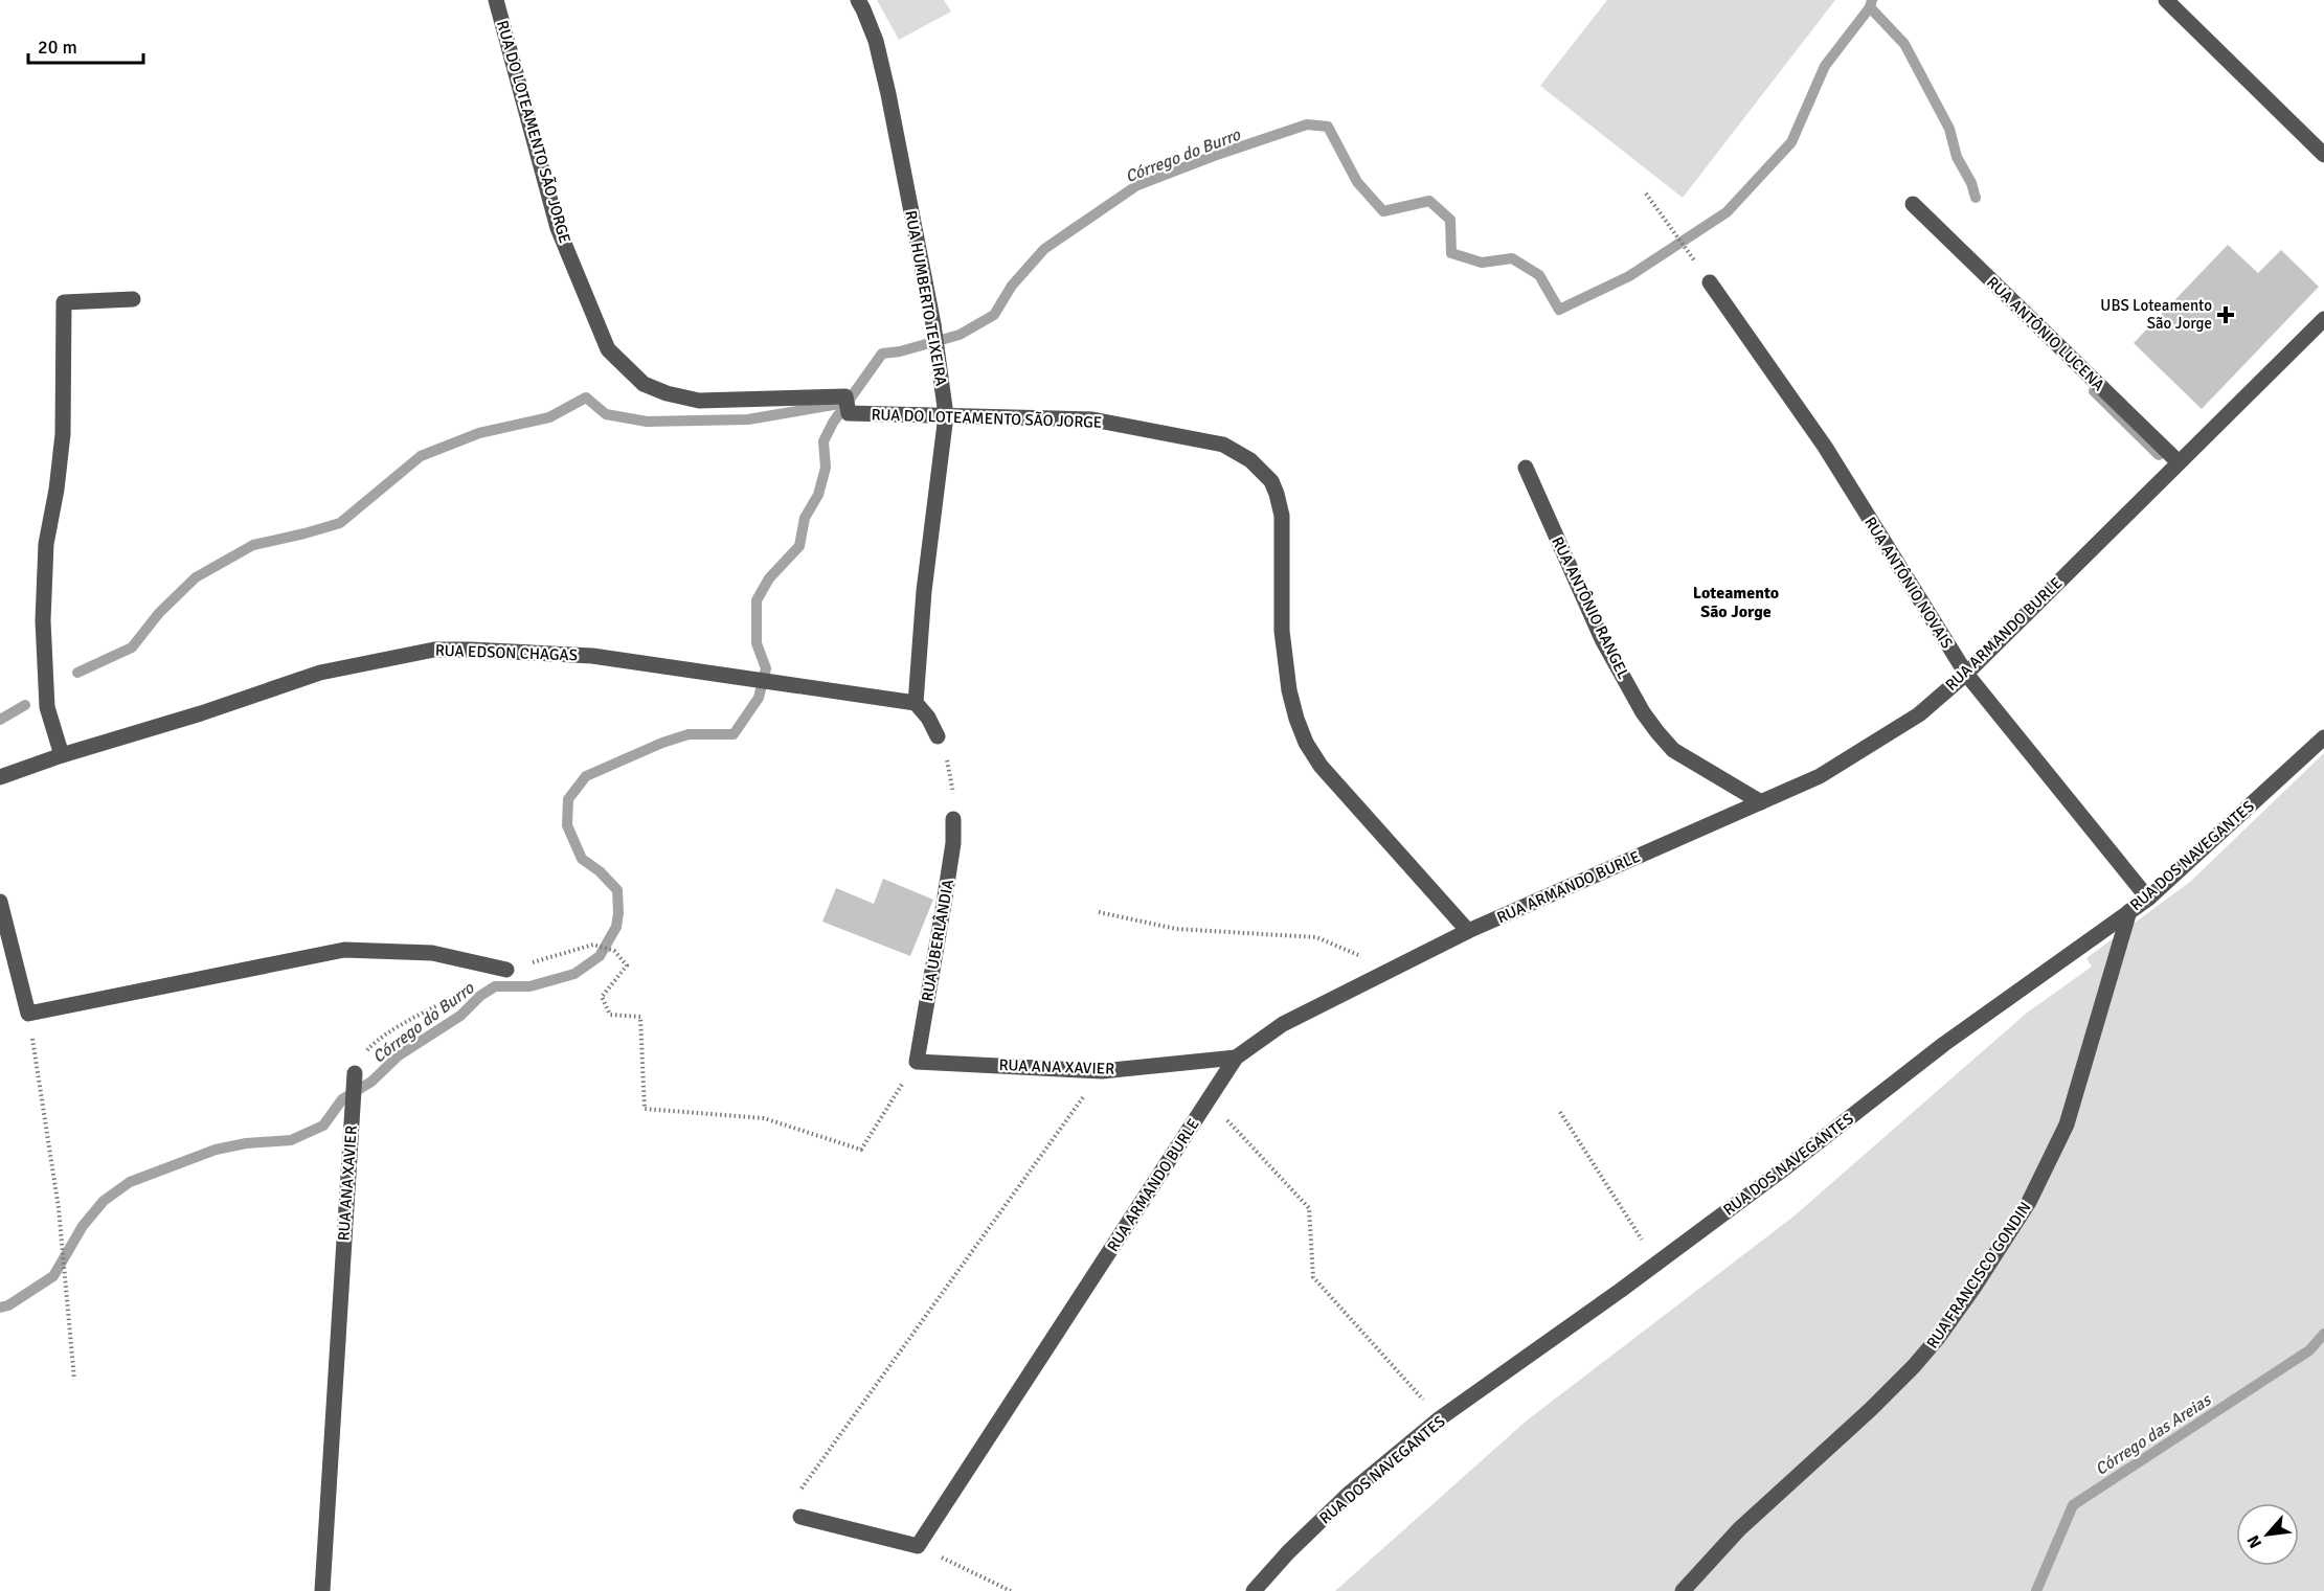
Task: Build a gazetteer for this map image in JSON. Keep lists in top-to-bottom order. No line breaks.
{"streets":{"street":["RUA DO LOTEAMENTO SÃO JORGE","RUA HUMBERTO TEIXEIRA","RUA ANTÔNIO LUCENA","RUA ANTÔNIO NOVAIS","RUA ANTÔNIO RANGEL","RUA ARMANDO BURLE","RUA EDSON CHAGAS","RUA DOS NAVEGANTES","RUA UBERLÂNDIA","RUA ANA XAVIER","RUA FRANCISCO GONDIN"]},"crossings":[["RUA DO LOTEAMENTO SÃO JORGE","RUA HUMBERTO TEIXEIRA"],["RUA DO LOTEAMENTO SÃO JORGE","RUA ARMANDO BURLE"],["RUA HUMBERTO TEIXEIRA","RUA EDSON CHAGAS"],["RUA ANTÔNIO LUCENA","RUA ARMANDO BURLE"],["RUA ANTÔNIO NOVAIS","RUA ARMANDO BURLE"],["RUA ANTÔNIO NOVAIS","RUA DOS NAVEGANTES"],["RUA ANTÔNIO RANGEL","RUA ARMANDO BURLE"],["RUA ARMANDO BURLE","RUA ANA XAVIER"],["RUA DOS NAVEGANTES","RUA FRANCISCO GONDIN"],["RUA UBERLÂNDIA","RUA ANA XAVIER"]],"districts":["Loteamento São Jorge"],"water":["Córrego do Burro","Córrego das Areias"],"places":{"health":["UBS Loteamento São Jorge"]},"scale_bar":"20 m","north":"bottom left"}
